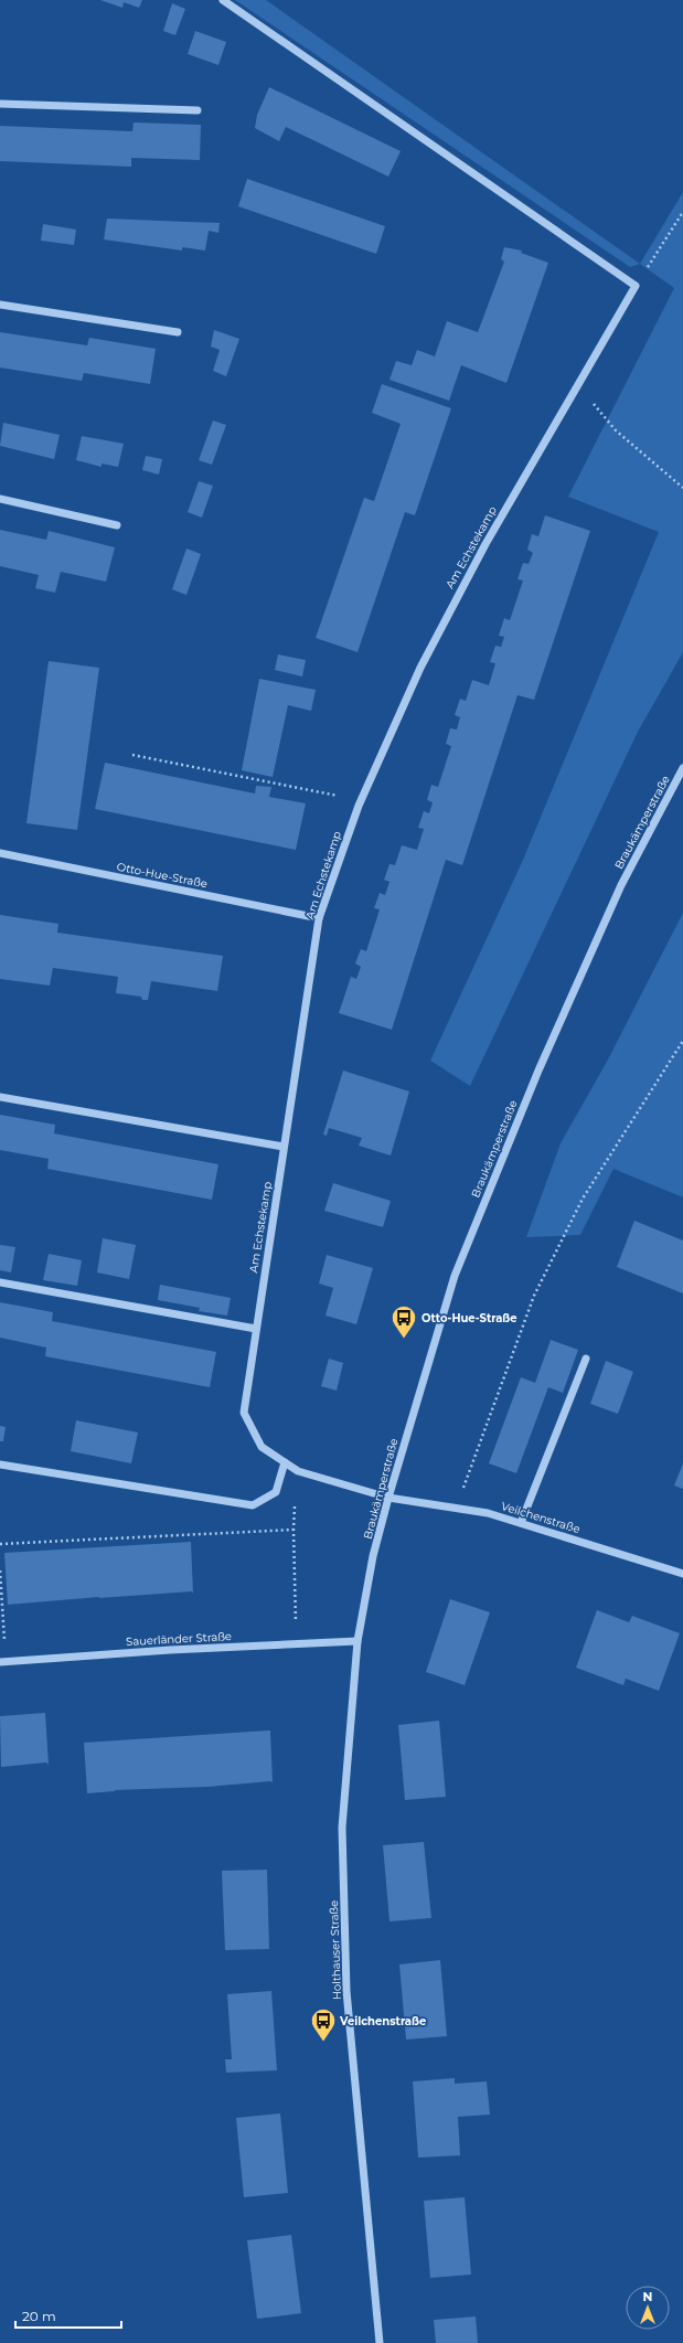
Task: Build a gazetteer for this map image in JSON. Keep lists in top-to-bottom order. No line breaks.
{"streets":{"street":["Am Echstekamp","Braukämperstraße","Otto-Hue-Straße","Veilchenstraße","Sauerländer Straße","Holthauser Straße"]},"crossings":[["Am Echstekamp","Braukämperstraße"],["Am Echstekamp","Otto-Hue-Straße"],["Am Echstekamp","Veilchenstraße"],["Braukämperstraße","Veilchenstraße"],["Braukämperstraße","Holthauser Straße"],["Sauerländer Straße","Holthauser Straße"]],"places":{"bus stop":["Otto-Hue-Straße","Veilchenstraße"]},"scale_bar":"20 m","north":"top"}
